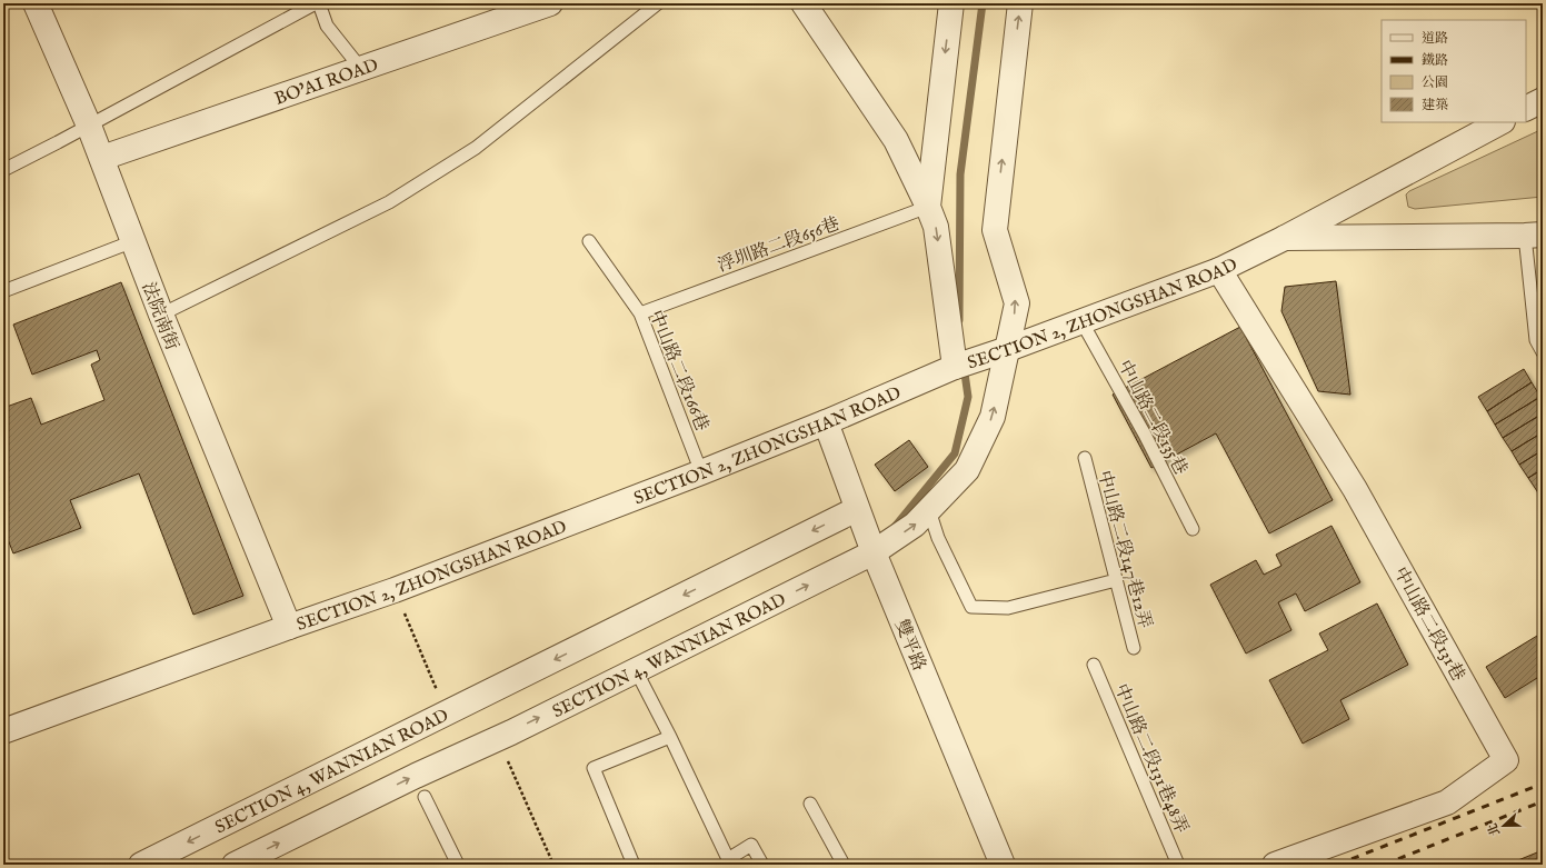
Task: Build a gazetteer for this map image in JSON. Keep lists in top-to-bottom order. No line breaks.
{"streets":{"street":["BO'AI ROAD","SECTION 2, ZHONGSHAN ROAD","法院南街","中山路二段131巷","雙平路","SECTION 4, WANNIAN ROAD"],"lane":["浮圳路二段656巷","中山路二段166巷","中山路二段135巷","中山路二段147巷12弄","中山路二段131巷48弄"]},"crossings":[["BO'AI ROAD","法院南街"],["浮圳路二段656巷","中山路二段166巷"],["SECTION 2, ZHONGSHAN ROAD","法院南街"],["SECTION 2, ZHONGSHAN ROAD","中山路二段166巷"],["SECTION 2, ZHONGSHAN ROAD","中山路二段135巷"],["SECTION 2, ZHONGSHAN ROAD","中山路二段131巷"],["SECTION 2, ZHONGSHAN ROAD","雙平路"],["SECTION 2, ZHONGSHAN ROAD","SECTION 4, WANNIAN ROAD"],["雙平路","SECTION 4, WANNIAN ROAD"]],"legend":["道路","鐵路","公園","建築"],"north":"left"}
